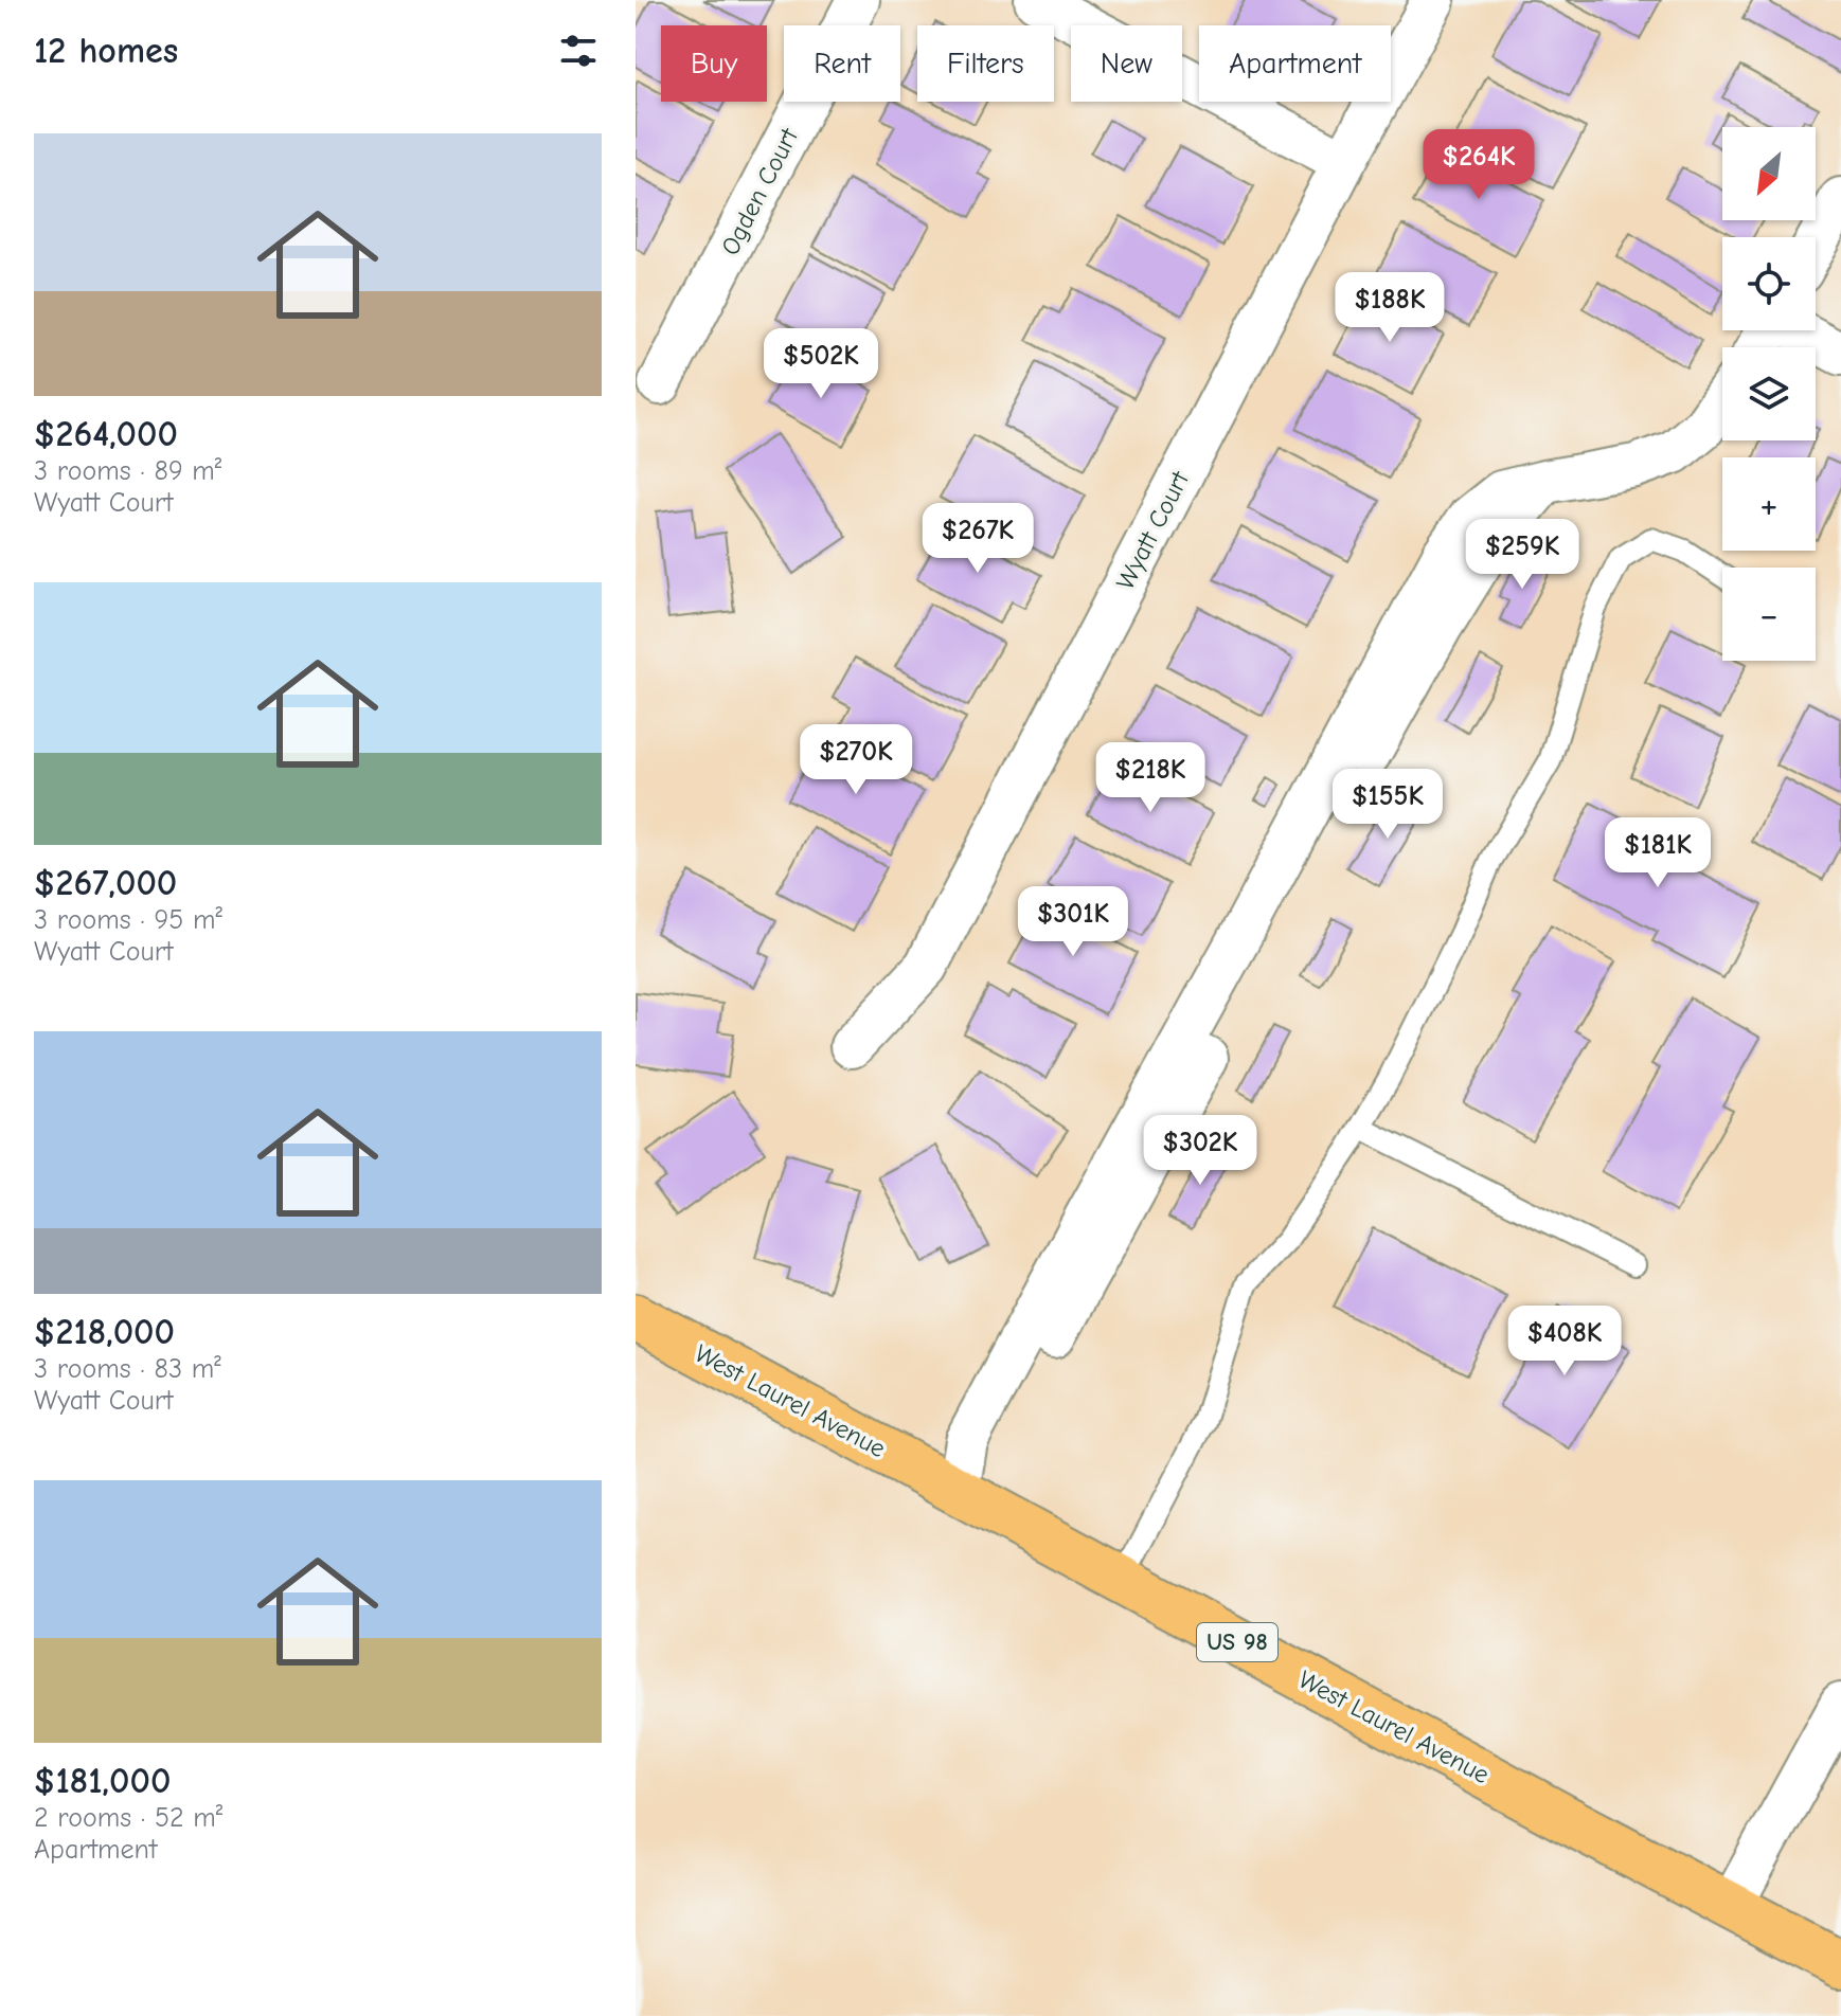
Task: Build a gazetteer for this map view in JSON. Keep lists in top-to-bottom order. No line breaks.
{"streets":{"main road":["West Laurel Avenue","US 98"],"street":["Ogden Court","Wyatt Court"]},"north":"bottom left","page":{"heading":"12 homes","chip":["Buy","Rent","Filters","New","Apartment"],"list":[{"name":"$264,000","note":"3 rooms · 89 m² · Wyatt Court"},{"name":"$267,000","note":"3 rooms · 95 m² · Wyatt Court"},{"name":"$218,000","note":"3 rooms · 83 m² · Wyatt Court"},{"name":"$181,000","note":"2 rooms · 52 m² · Apartment"}],"map_buttons":["+","−"],"price":["$264K","$188K","$502K","$267K","$259K","$270K","$218K","$155K","$181K","$301K","$302K","$408K"]}}
